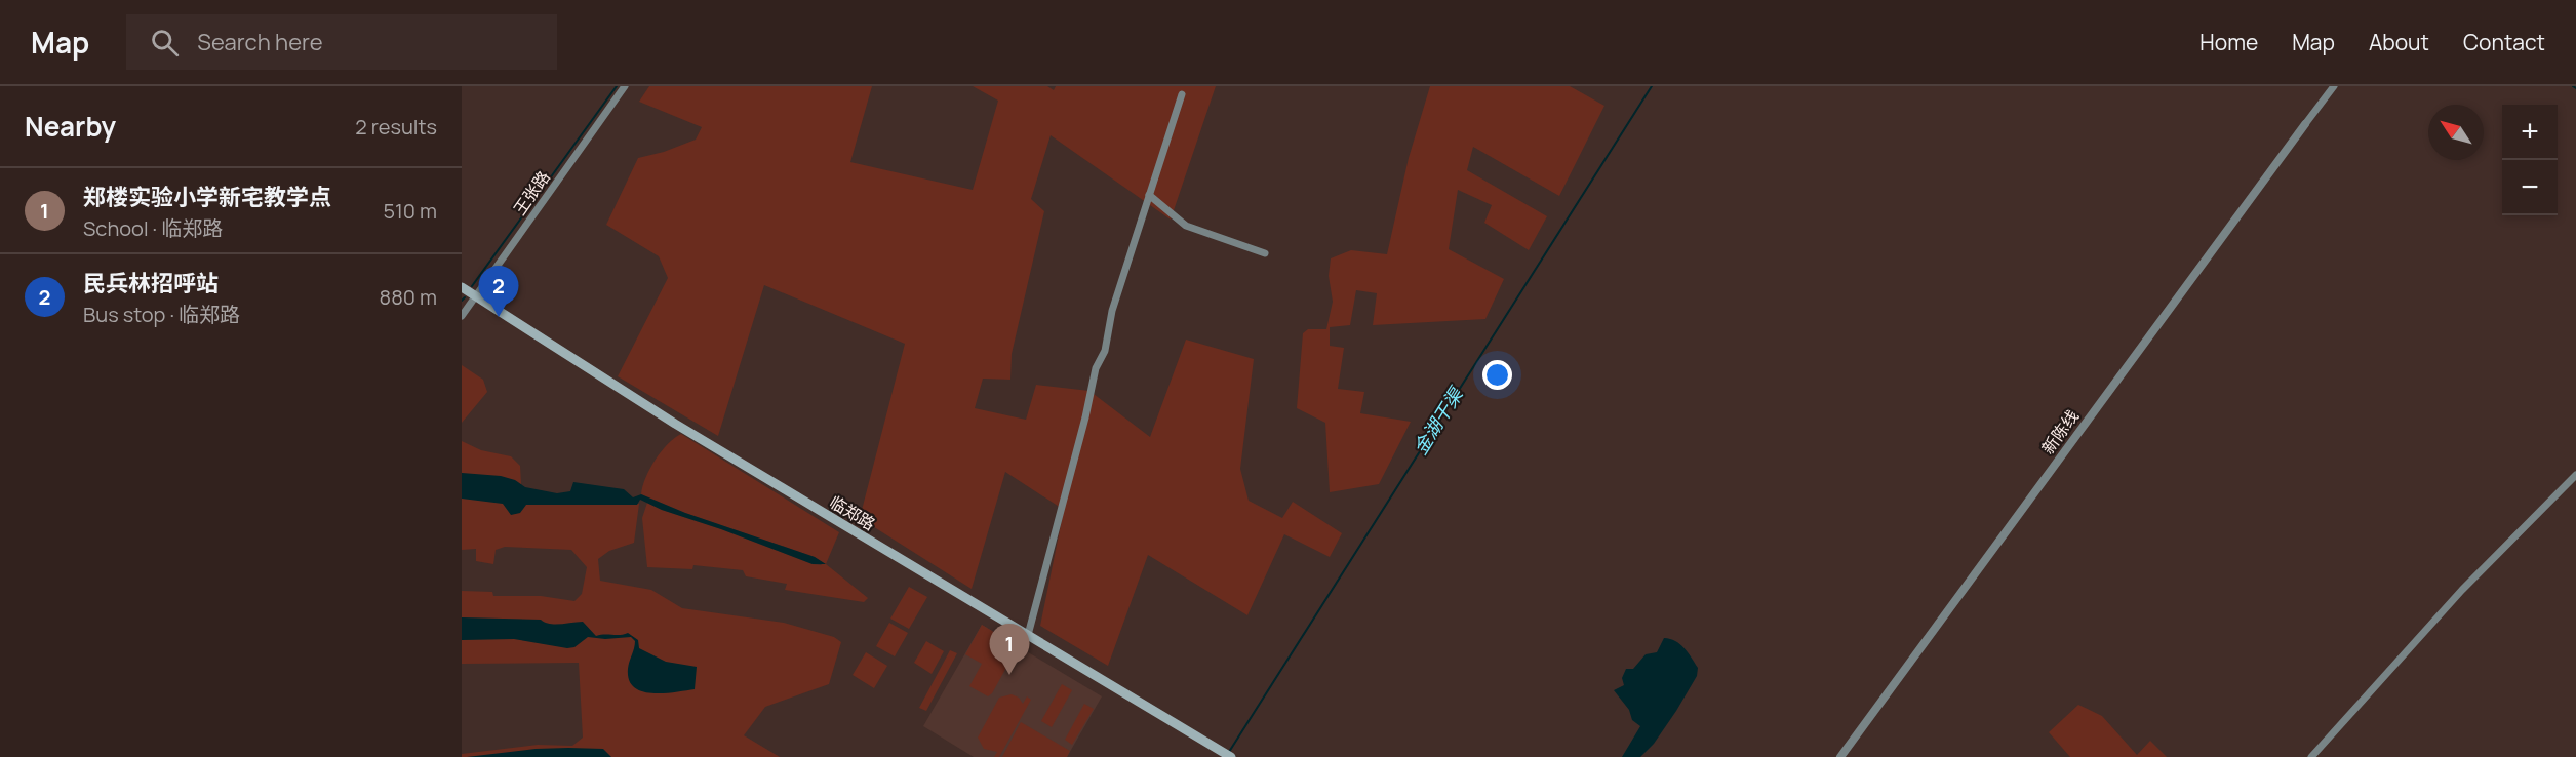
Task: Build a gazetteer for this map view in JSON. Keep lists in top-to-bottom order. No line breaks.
{"streets":{"main road":["临郑路"],"street":["王张路","新陈线"]},"crossings":[["王张路","临郑路"]],"water":["金湖干渠"],"north":"top left","page":{"header":"Map","search":"Search here","nav":["Home","Map","About","Contact"],"heading":["Nearby","2 results"],"map_buttons":["+","−"],"list":[{"mark":"1","name":"郑楼实验小学新宅教学点","note":"School · 临郑路","value":"510 m"},{"mark":"2","name":"民兵林招呼站","note":"Bus stop · 临郑路","value":"880 m"}],"pins":["2","1"]}}
